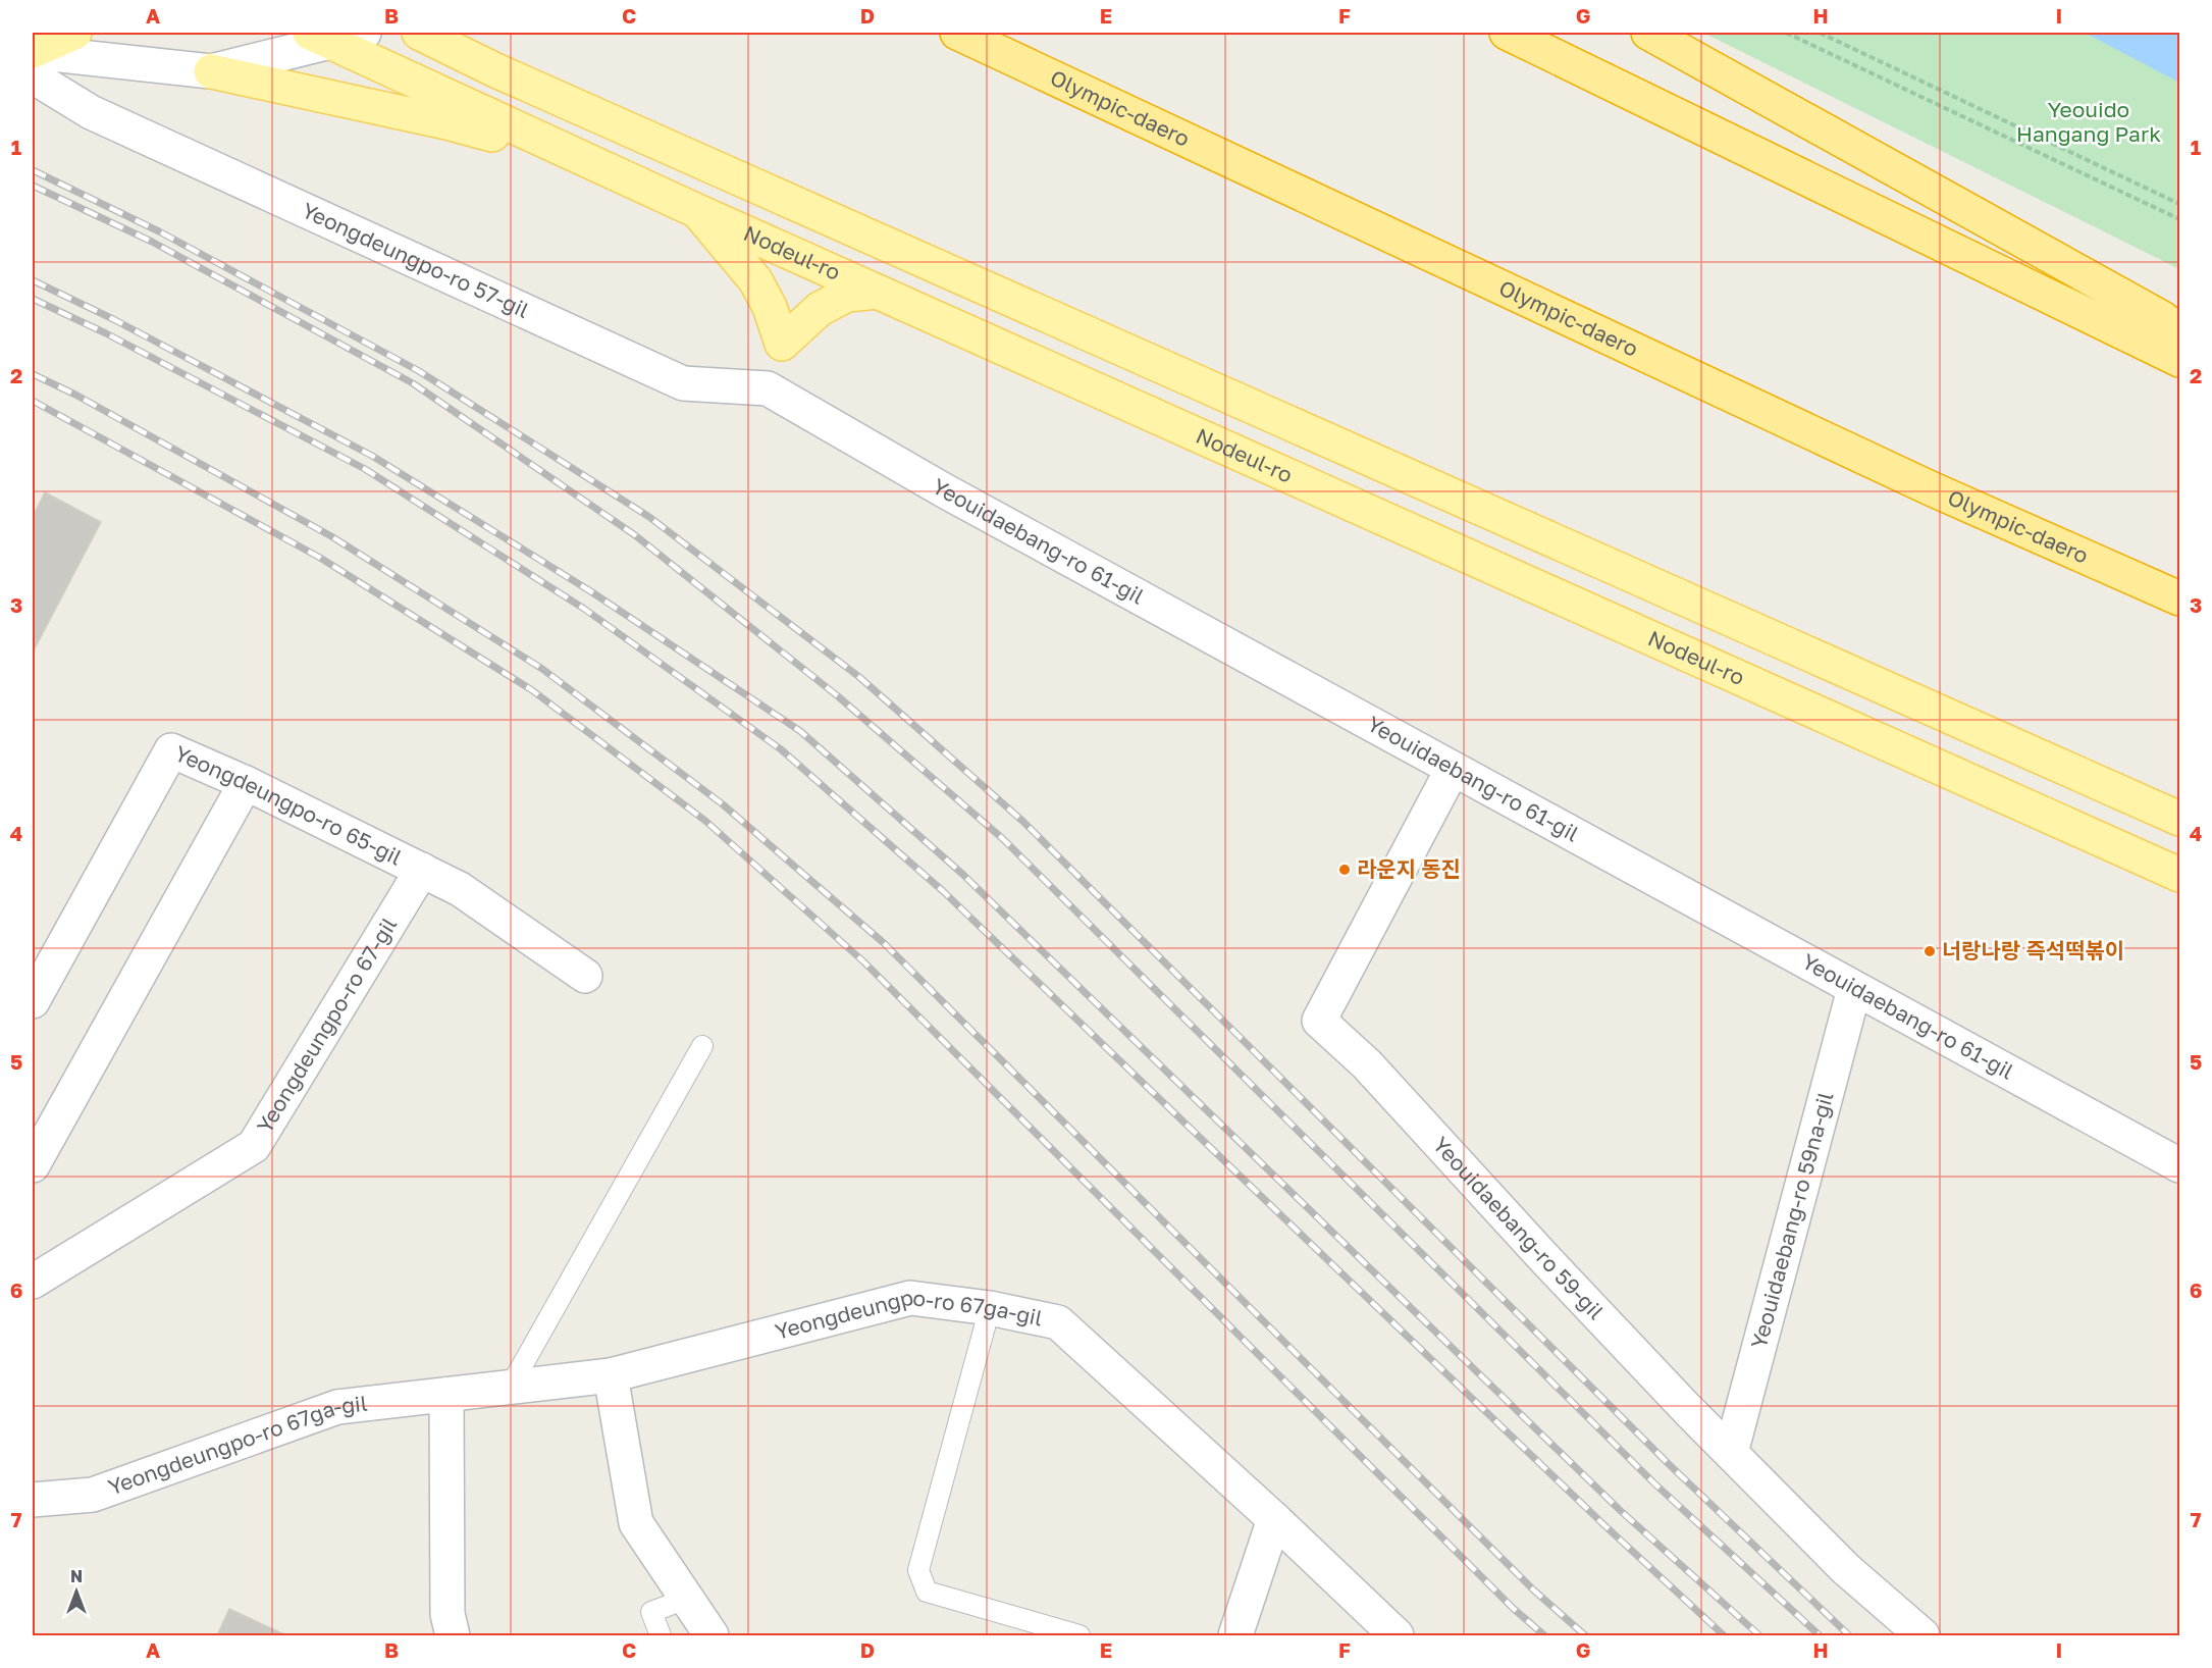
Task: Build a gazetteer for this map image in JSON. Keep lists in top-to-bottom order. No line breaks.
{"streets":{"highway":["Olympic-daero"],"main road":["Nodeul-ro"],"street":["Yeongdeungpo-ro 57-gil","Yeouidaebang-ro 61-gil","Yeongdeungpo-ro 65-gil","Yeongdeungpo-ro 67-gil","Yeouidaebang-ro 59na-gil","Yeouidaebang-ro 59-gil","Yeongdeungpo-ro 67ga-gil"]},"crossings":[["Yeongdeungpo-ro 57-gil","Yeouidaebang-ro 61-gil"],["Yeouidaebang-ro 61-gil","Yeouidaebang-ro 59na-gil"],["Yeouidaebang-ro 61-gil","Yeouidaebang-ro 59-gil"],["Yeongdeungpo-ro 65-gil","Yeongdeungpo-ro 67-gil"],["Yeouidaebang-ro 59na-gil","Yeouidaebang-ro 59-gil"]],"parks":["Yeouido Hangang Park"],"places":["라운지 동진","너랑나랑 즉석떡볶이"],"north":"top","grid":{"columns":["A","B","C","D","E","F","G","H","I"],"rows":["1","2","3","4","5","6","7"]}}
